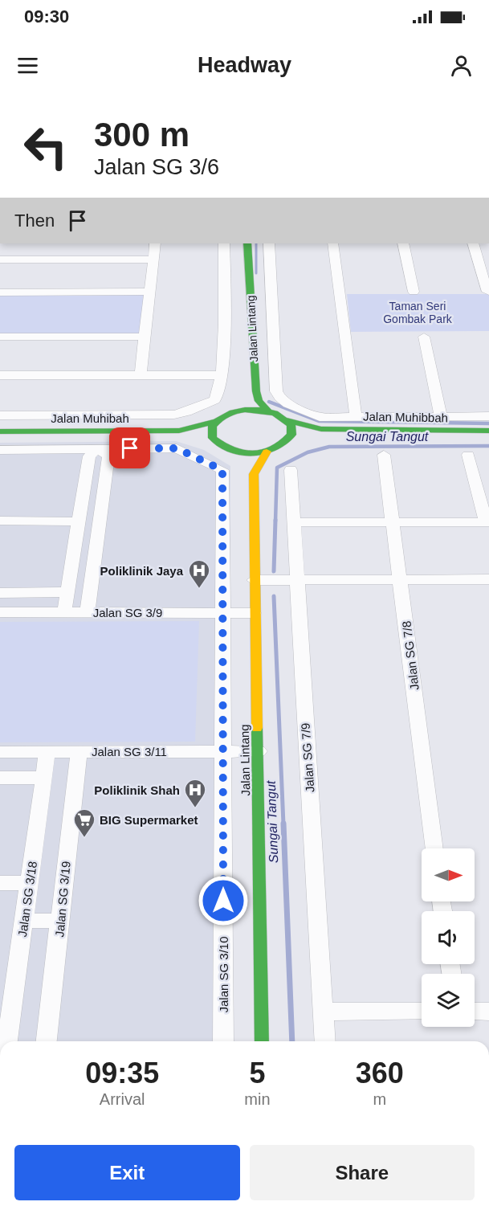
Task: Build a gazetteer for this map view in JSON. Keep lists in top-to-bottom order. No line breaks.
{"streets":{"street":["Jalan Lintang","Jalan Muhibbah","Jalan Muhibah","Jalan SG 3/9","Jalan SG 7/8","Jalan SG 3/11","Jalan SG 7/9","Jalan SG 3/18","Jalan SG 3/19","Jalan SG 3/10"]},"crossings":[["Jalan Lintang","Jalan Muhibbah"],["Jalan Lintang","Jalan Muhibah"],["Jalan Lintang","Jalan SG 3/9"],["Jalan Lintang","Jalan SG 3/11"],["Jalan SG 3/9","Jalan SG 3/10"],["Jalan SG 3/11","Jalan SG 3/18"],["Jalan SG 3/11","Jalan SG 3/19"],["Jalan SG 3/11","Jalan SG 3/10"]],"water":["Sungai Tangut"],"parks":["Taman Seri Gombak Park"],"places":{"hospital":["Poliklinik Jaya","Poliklinik Shah"],"supermarket":["BIG Supermarket"]},"north":"right","page":{"status":"09:30","header":"Headway","turn":["300 m","Jalan SG 3/6"],"then":"Then","eta":["09:35","Arrival","5","min","360","m"],"buttons":["Exit","Share"]}}
